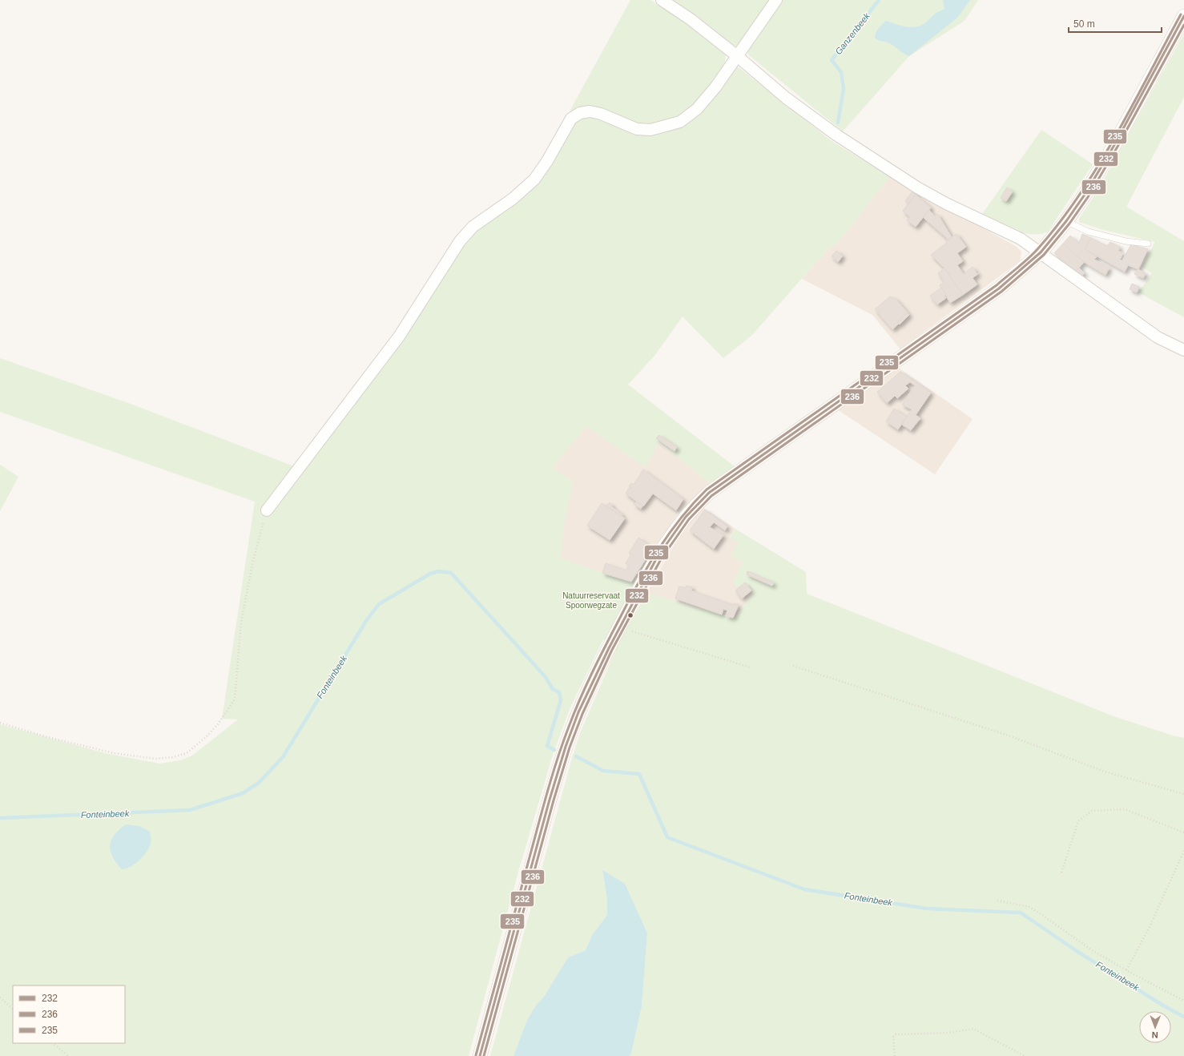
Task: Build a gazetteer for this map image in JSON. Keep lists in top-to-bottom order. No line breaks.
{"water":["Ganzenbeek","Fonteinbeek"],"parks":["Natuurreservaat Spoorwegzate"],"lines":["transit line 235","transit line 232","transit line 236"],"legend":["232","236","235"],"scale_bar":"50 m","north":"bottom"}
